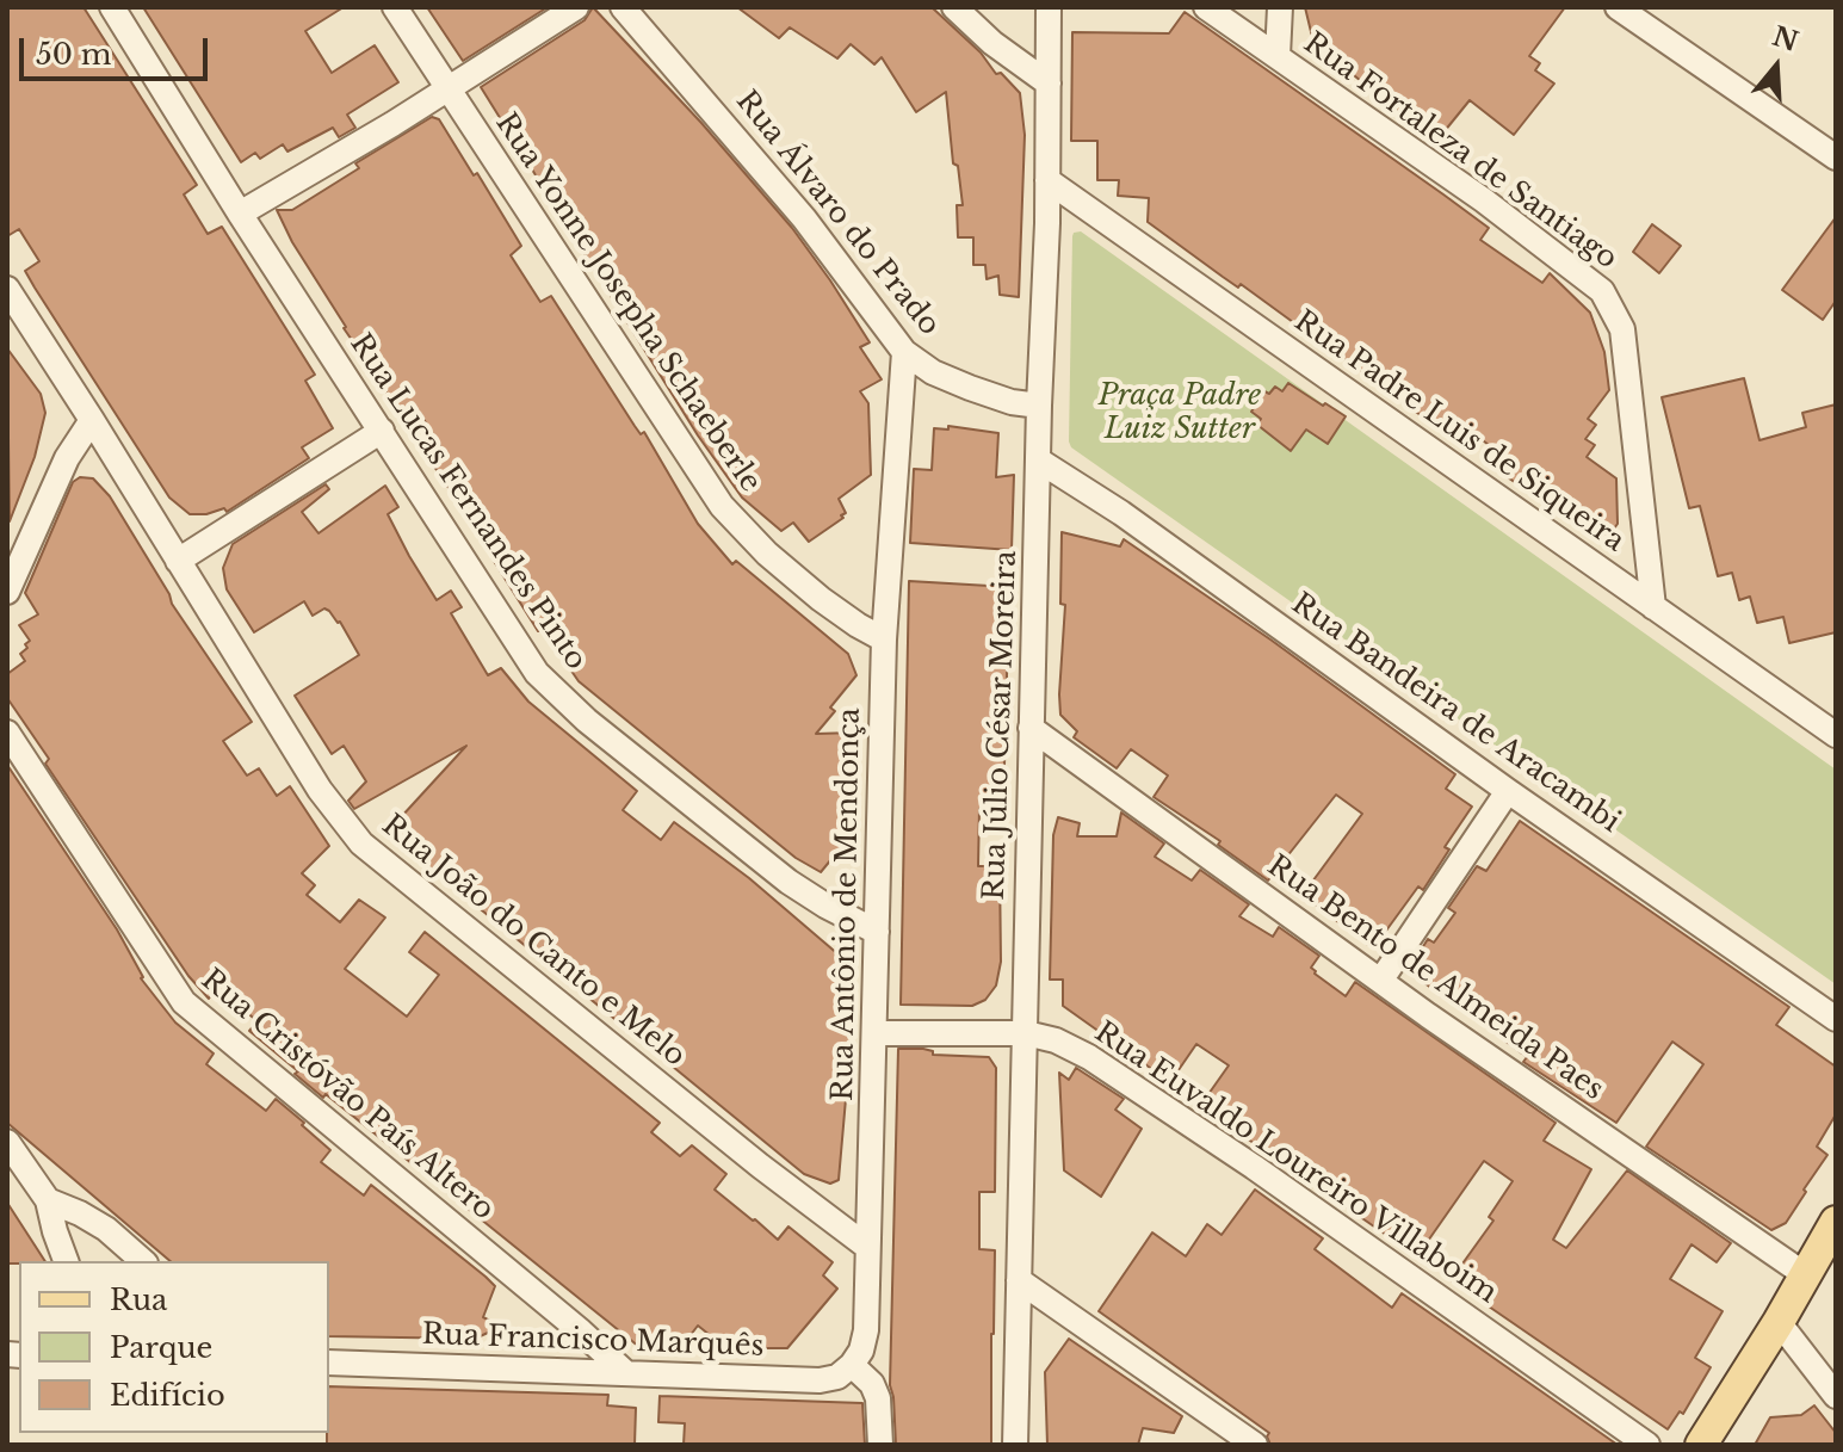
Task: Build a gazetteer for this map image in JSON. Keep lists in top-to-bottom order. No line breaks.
{"streets":{"street":["Rua Fortaleza de Santiago","Rua Álvaro do Prado","Rua Yonne Josepha Schaeberle","Rua Padre Luis de Siqueira","Rua Lucas Fernandes Pinto","Rua Bandeira de Aracambi","Rua Júlio César Moreira","Rua Antônio de Mendonça","Rua João do Canto e Melo","Rua Bento de Almeida Paes","Rua Cristóvão País Altero","Rua Euvaldo Loureiro Villaboim","Rua Francisco Marquês"]},"crossings":[["Rua Fortaleza de Santiago","Rua Padre Luis de Siqueira"],["Rua Álvaro do Prado","Rua Júlio César Moreira"],["Rua Álvaro do Prado","Rua Antônio de Mendonça"],["Rua Yonne Josepha Schaeberle","Rua Antônio de Mendonça"],["Rua Padre Luis de Siqueira","Rua Júlio César Moreira"],["Rua Lucas Fernandes Pinto","Rua Antônio de Mendonça"],["Rua Bandeira de Aracambi","Rua Júlio César Moreira"],["Rua Júlio César Moreira","Rua Bento de Almeida Paes"],["Rua Júlio César Moreira","Rua Euvaldo Loureiro Villaboim"],["Rua Antônio de Mendonça","Rua João do Canto e Melo"],["Rua Antônio de Mendonça","Rua Euvaldo Loureiro Villaboim"],["Rua Antônio de Mendonça","Rua Francisco Marquês"],["Rua Cristóvão País Altero","Rua Francisco Marquês"]],"parks":["Praça Padre Luiz Sutter"],"legend":["Rua","Parque","Edifício"],"scale_bar":"50 m","north":"top"}
